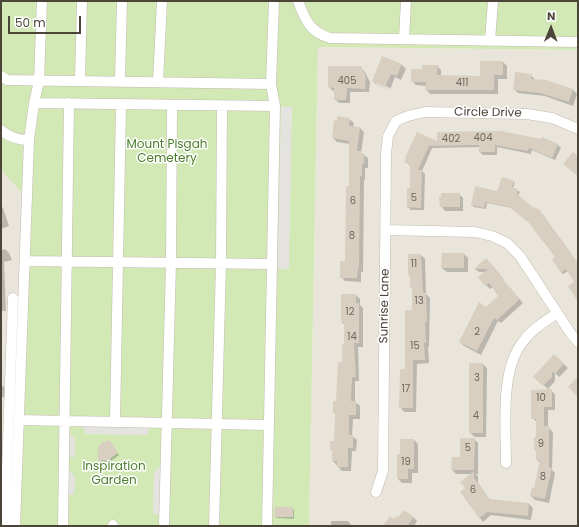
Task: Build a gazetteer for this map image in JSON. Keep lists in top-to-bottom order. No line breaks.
{"streets":{"street":["Circle Drive","Sunrise Lane"]},"crossings":[["Circle Drive","Sunrise Lane"]],"parks":["Mount Pisgah Cemetery","Inspiration Garden"],"house_numbers":["405","411","404","402","5","6","8","11","13","12","2","14","15","3","17","10","4","9","5","19","8","6"],"scale_bar":"50 m","north":"top"}
